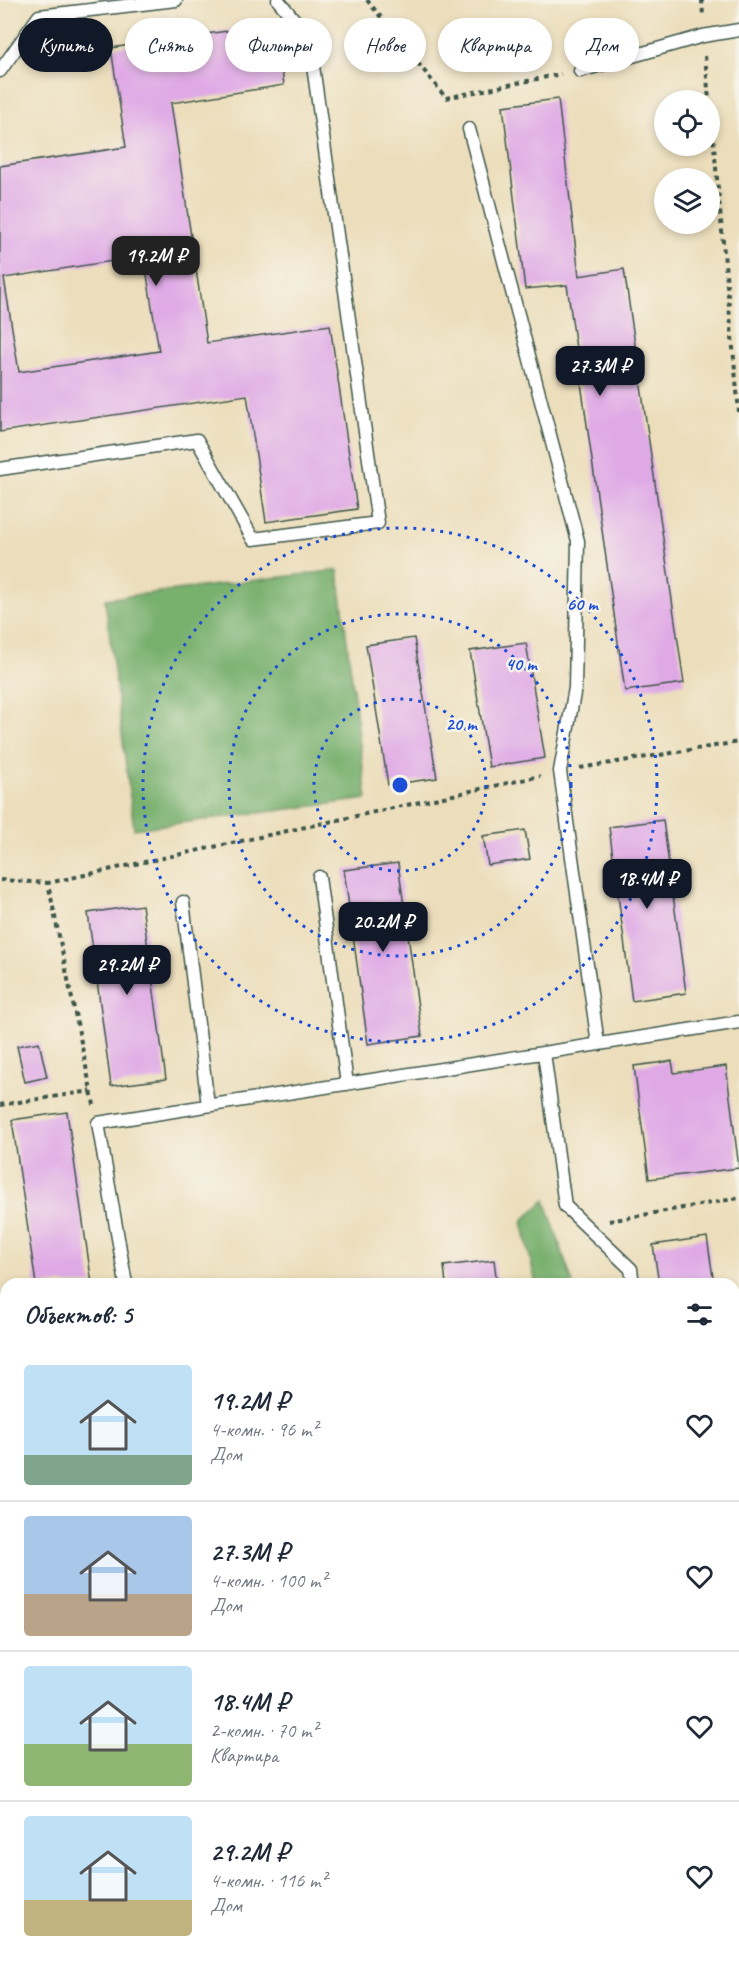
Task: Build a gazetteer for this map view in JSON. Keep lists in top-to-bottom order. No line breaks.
{"page":{"chip":["Купить","Снять","Фильтры","Новое","Квартира","Дом"],"price":["19.2M ₽","27.3M ₽","18.4M ₽","20.2M ₽","29.2M ₽"],"heading":"Объектов: 5","list":[{"name":"19.2M ₽","note":"4-комн. · 96 m² · Дом"},{"name":"27.3M ₽","note":"4-комн. · 100 m² · Дом"},{"name":"18.4M ₽","note":"2-комн. · 70 m² · Квартира"},{"name":"29.2M ₽","note":"4-комн. · 116 m² · Дом"}]},"rings":["60 m","40 m","20 m"]}
